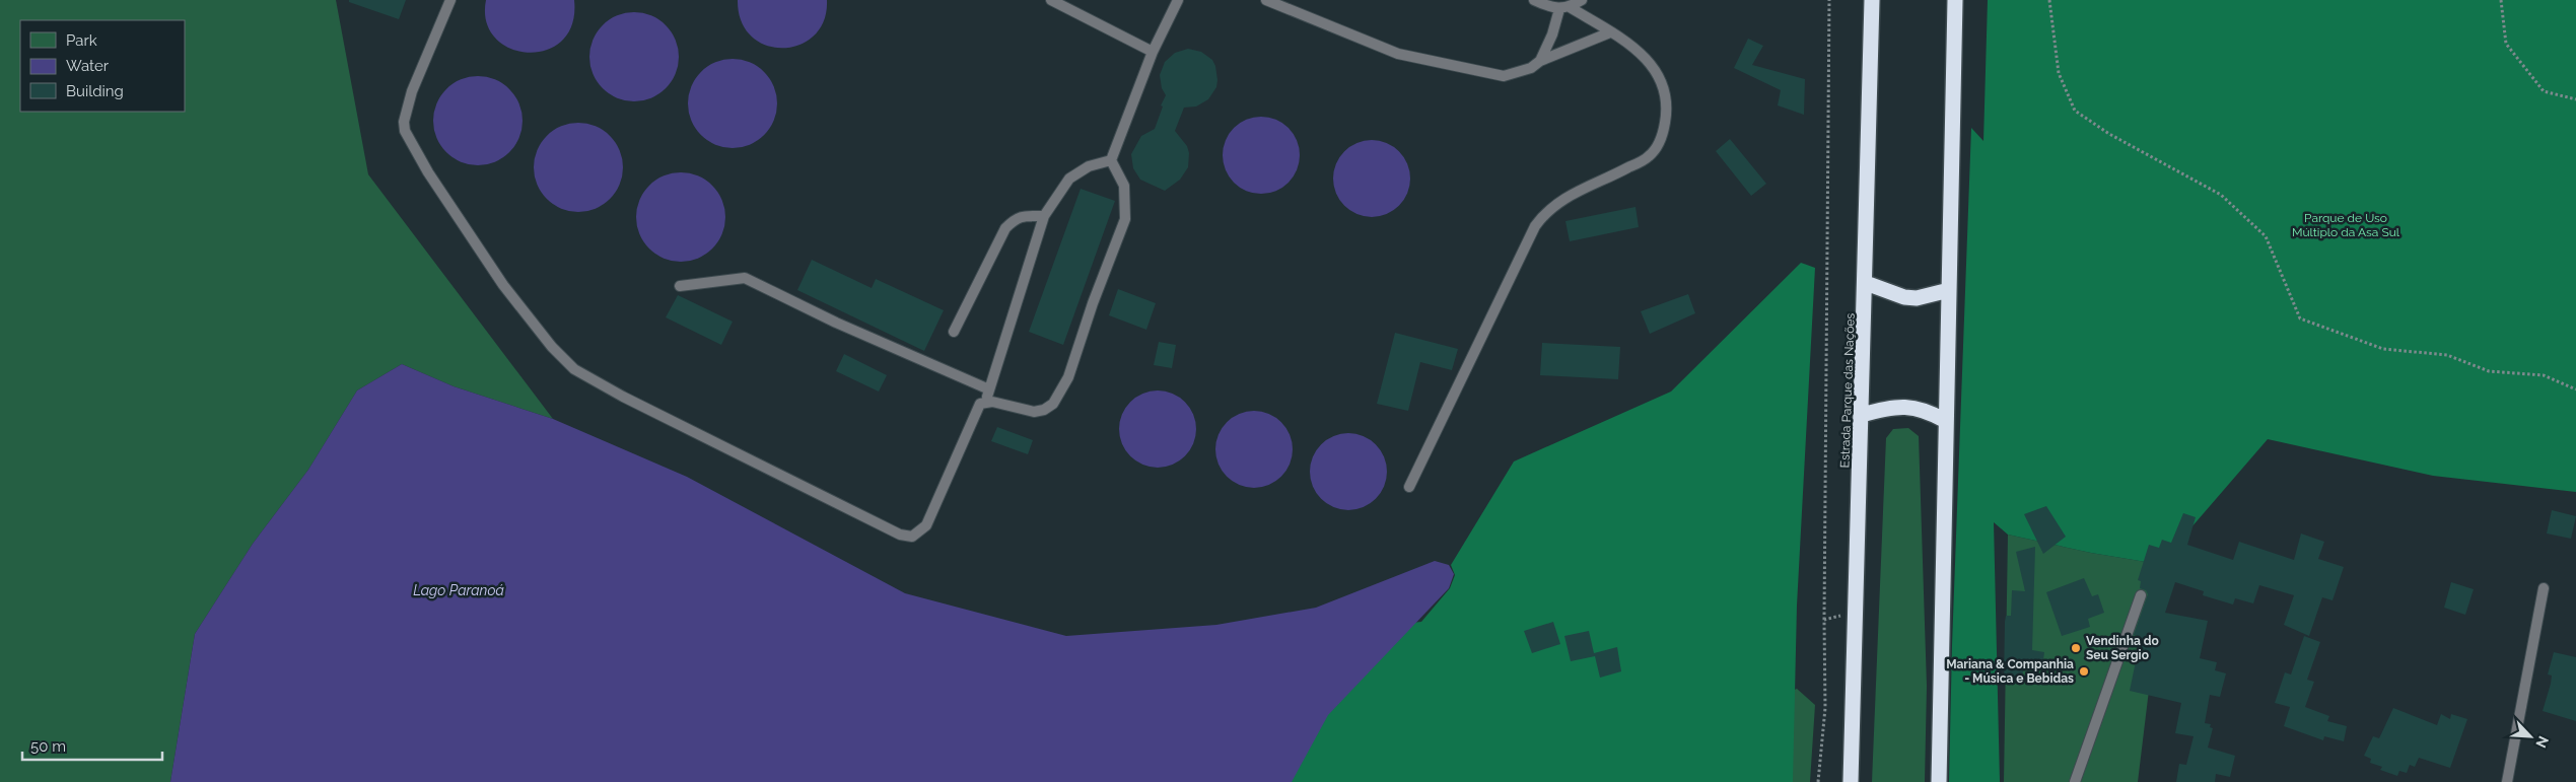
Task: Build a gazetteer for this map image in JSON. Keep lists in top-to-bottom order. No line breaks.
{"streets":{"highway":["Estrada Parque das Nações"]},"water":["Lago Paranoá"],"parks":["Parque de Uso Múltiplo da Asa Sul"],"places":["Vendinha do Seu Sergio","Mariana & Companhia - Música e Bebidas"],"legend":["Park","Water","Building"],"scale_bar":"50 m","north":"bottom right"}
